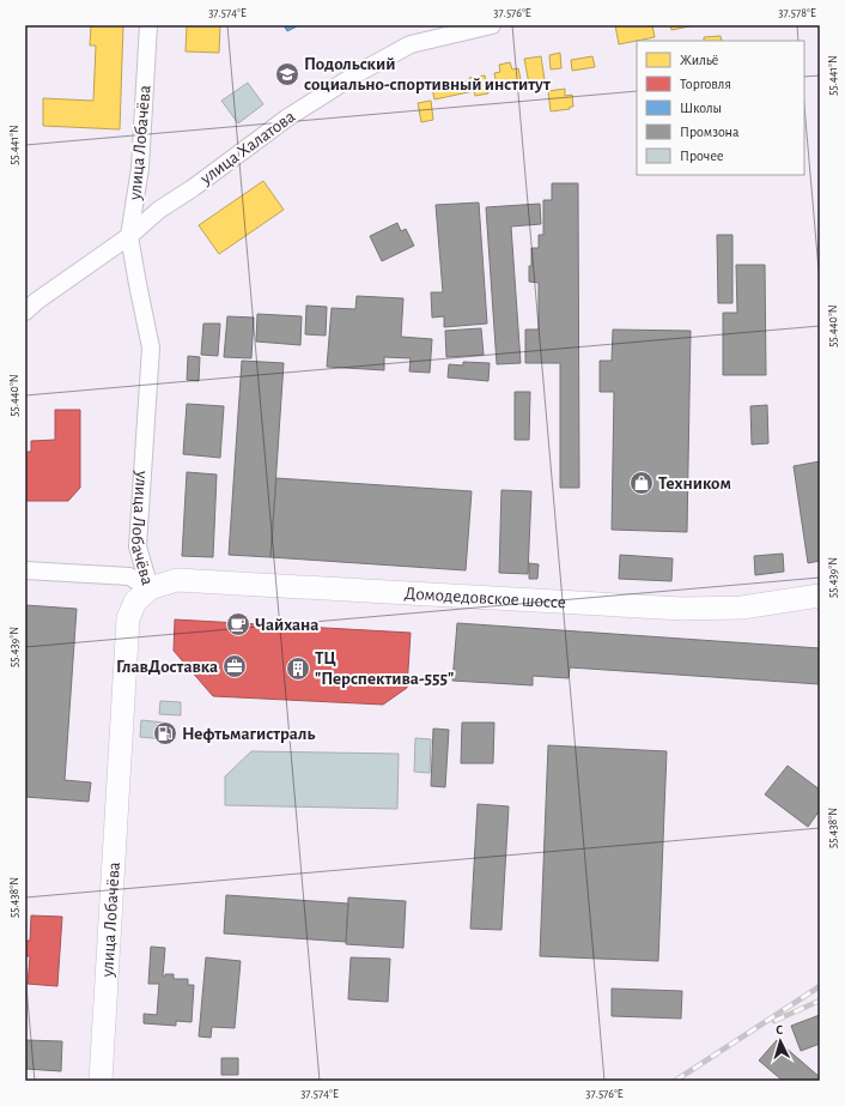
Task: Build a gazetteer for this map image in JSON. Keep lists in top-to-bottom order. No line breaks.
{"streets":{"main road":["улица Лобачёва","Домодедовское шоссе"],"street":["улица Халатова"]},"crossings":[["улица Лобачёва","улица Халатова"],["улица Лобачёва","Домодедовское шоссе"]],"places":{"school or university":["Подольский социально-спортивный институт"],"shop":["Техником"],"cafe":["Чайхана"],"office":["ГлавДоставка"],"building":["ТЦ \"Перспектива-555\""],"fuel station":["Нефтьмагистраль"]},"legend":["Жильё","Торговля","Школы","Промзона","Прочее"],"north":"top","coordinates":["37.574°E","37.576°E","37.578°E","55.441°N","55.440°N","55.439°N","55.438°N"]}
